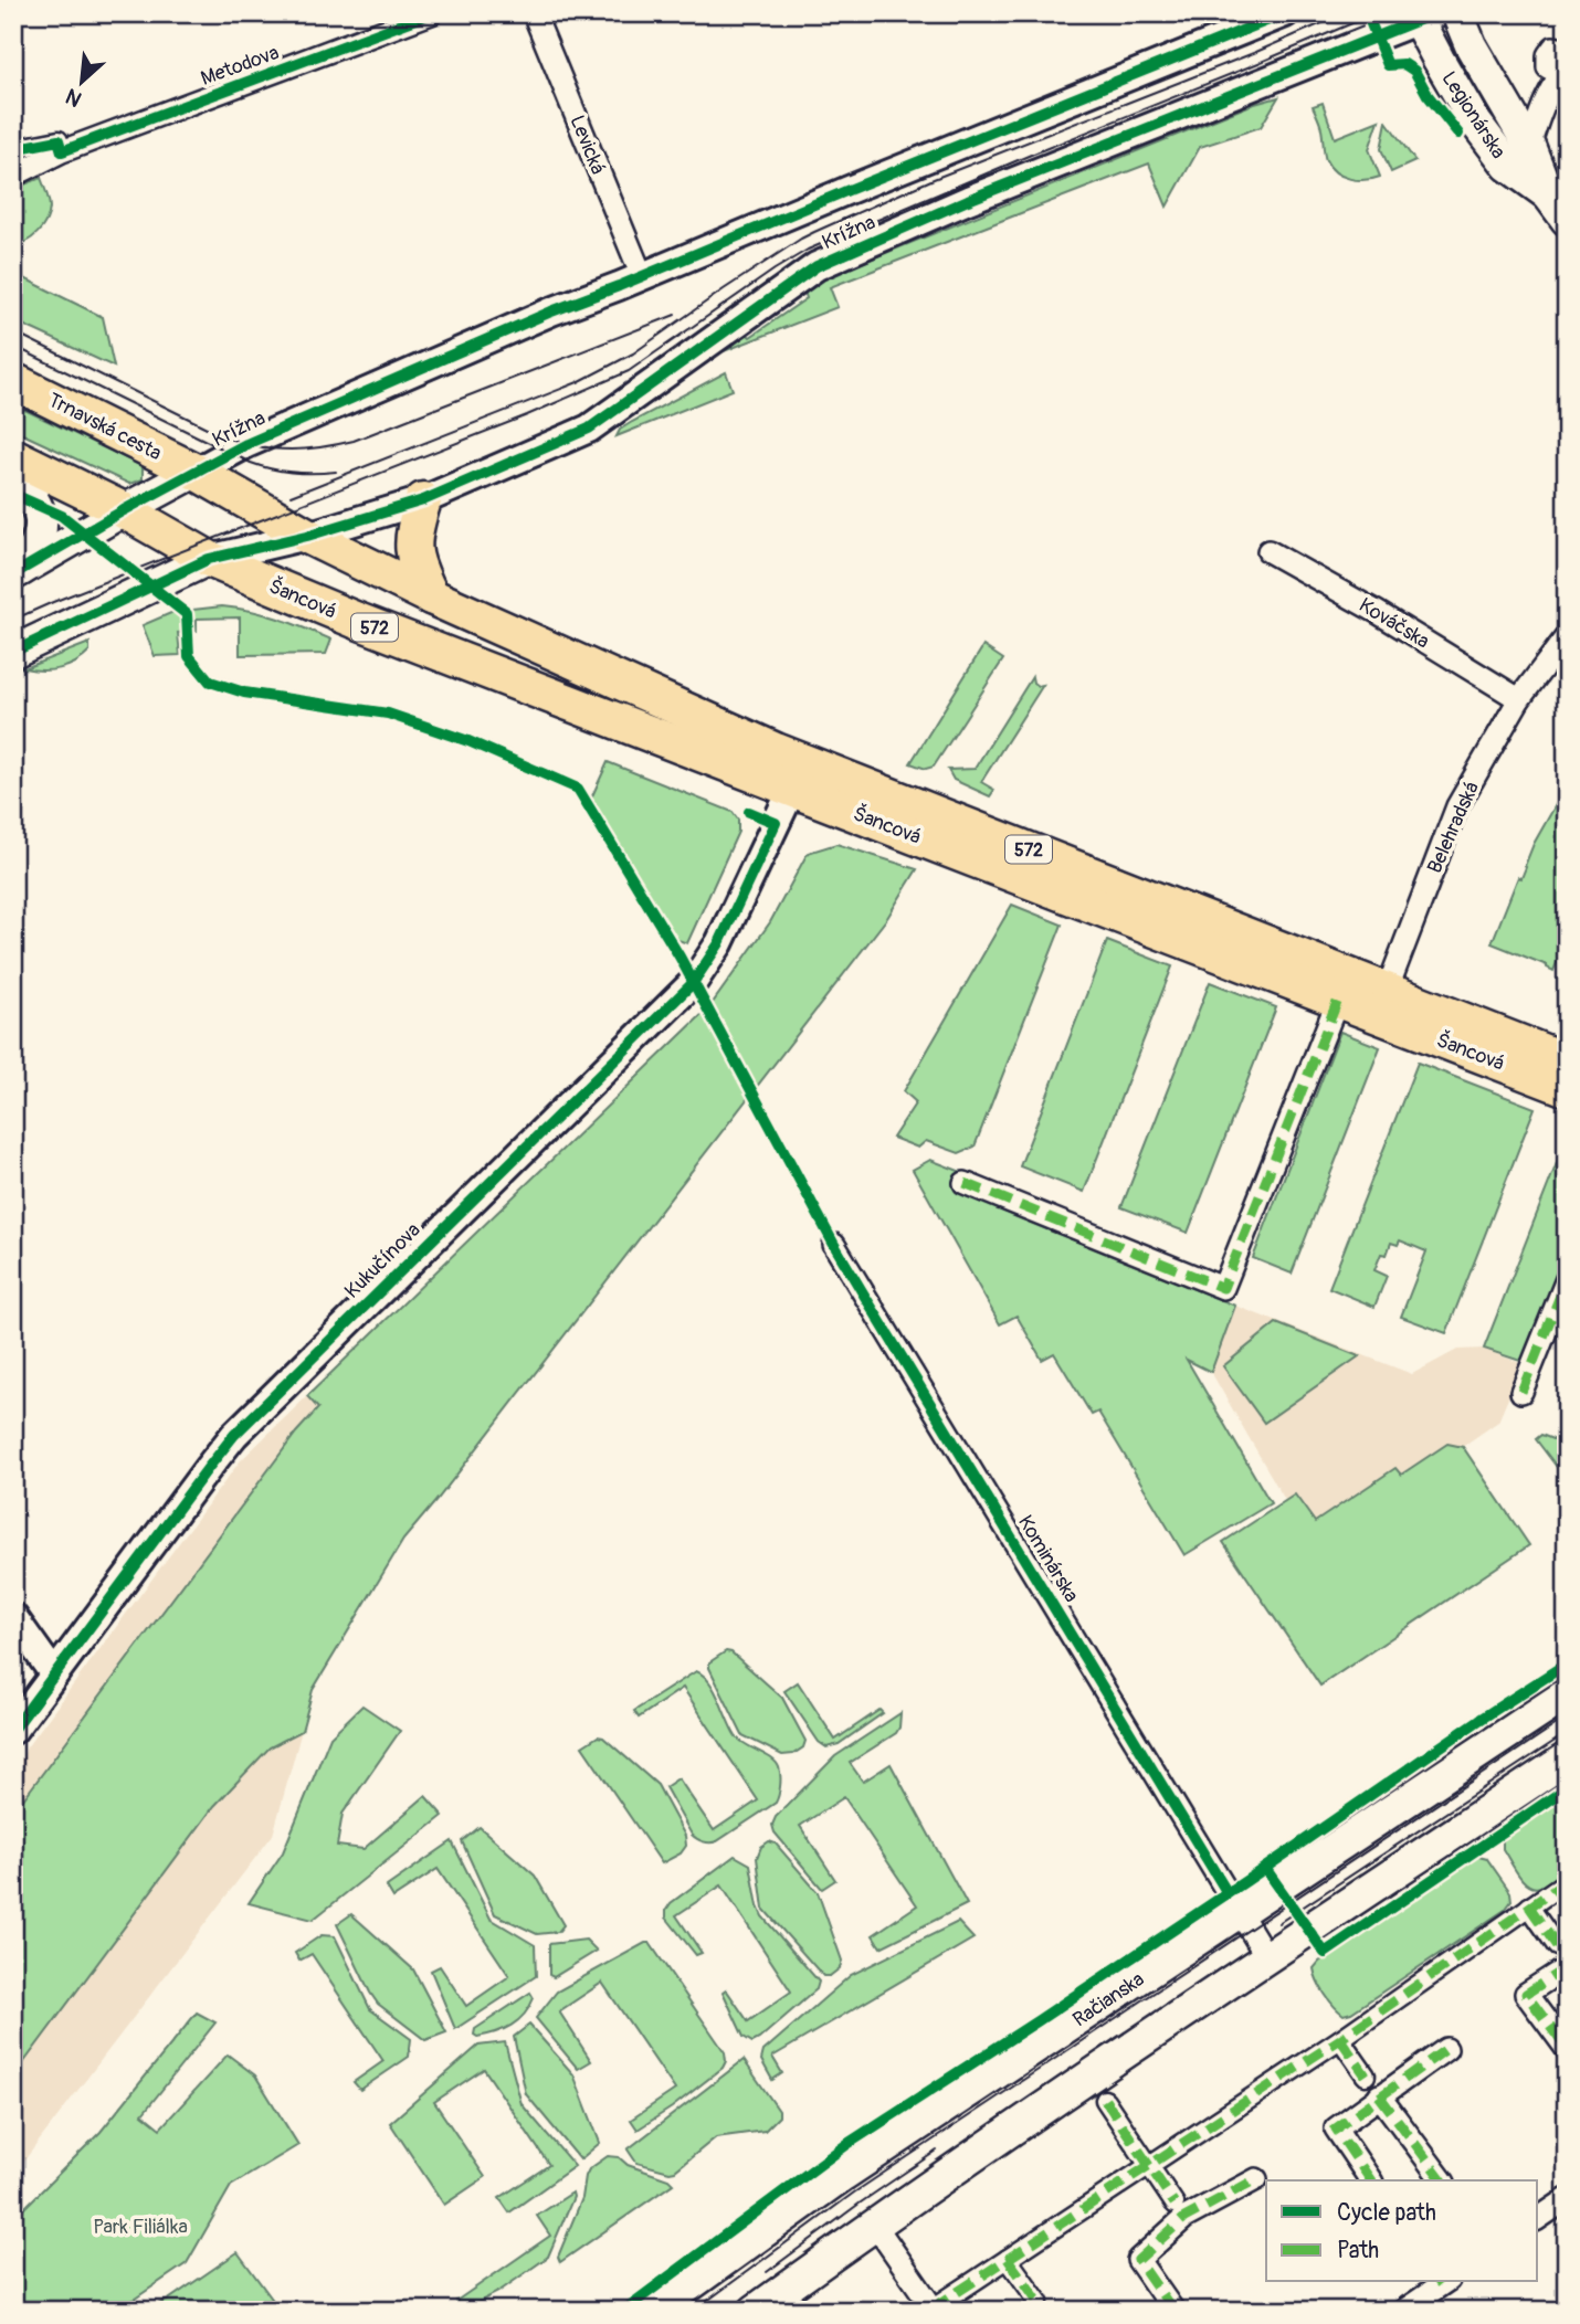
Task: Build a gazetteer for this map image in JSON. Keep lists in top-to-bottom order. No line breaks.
{"streets":{"main road":["Legionárska","Trnavská cesta","Šancová","572","Račianska"],"street":["Metodova","Levická","Krížna","Kováčska","Belehradská","Kukučínova","Kominárska"]},"crossings":[["Legionárska","Krížna"],["Levická","Krížna"],["Krížna","Trnavská cesta"],["Krížna","Šancová"],["Krížna","572"],["Trnavská cesta","572"],["Šancová","572"],["Šancová","Belehradská"],["Šancová","Kukučínova"],["Kováčska","Belehradská"],["Kominárska","Račianska"]],"parks":["Park Filiálka"],"legend":["Cycle path","Path"],"north":"bottom left"}
